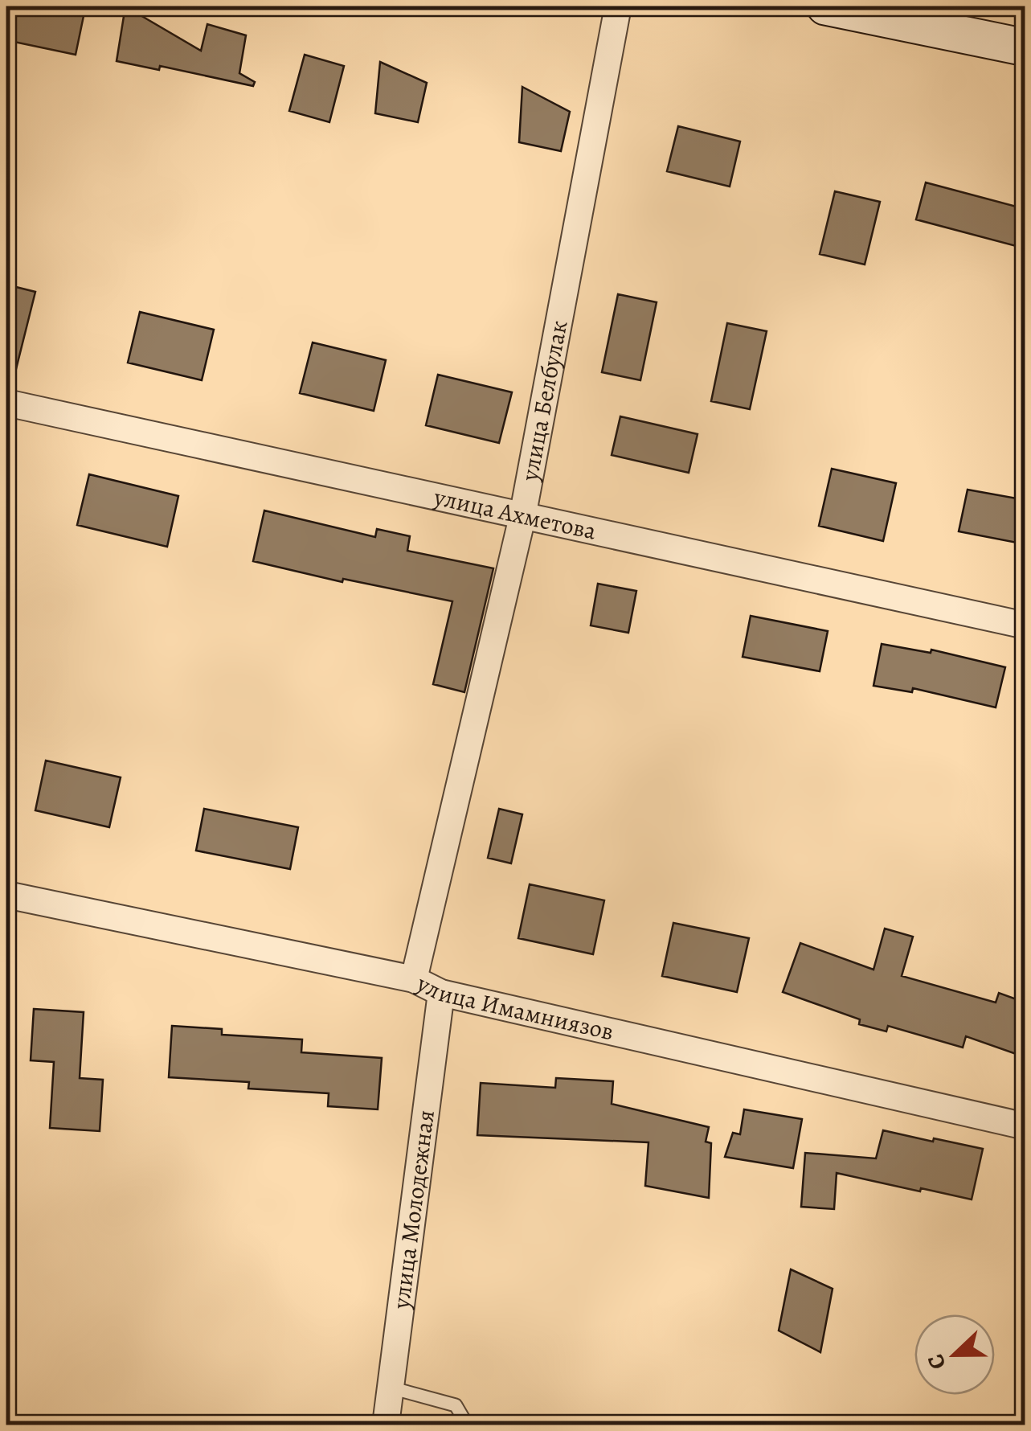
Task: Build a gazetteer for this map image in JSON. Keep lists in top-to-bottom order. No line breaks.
{"streets":{"street":["улица Белбулак","улица Ахметова","улица Имамниязов","улица Молодежная"]},"crossings":[["улица Белбулак","улица Ахметова"],["улица Белбулак","улица Имамниязов"],["улица Имамниязов","улица Молодежная"]],"north":"left"}
